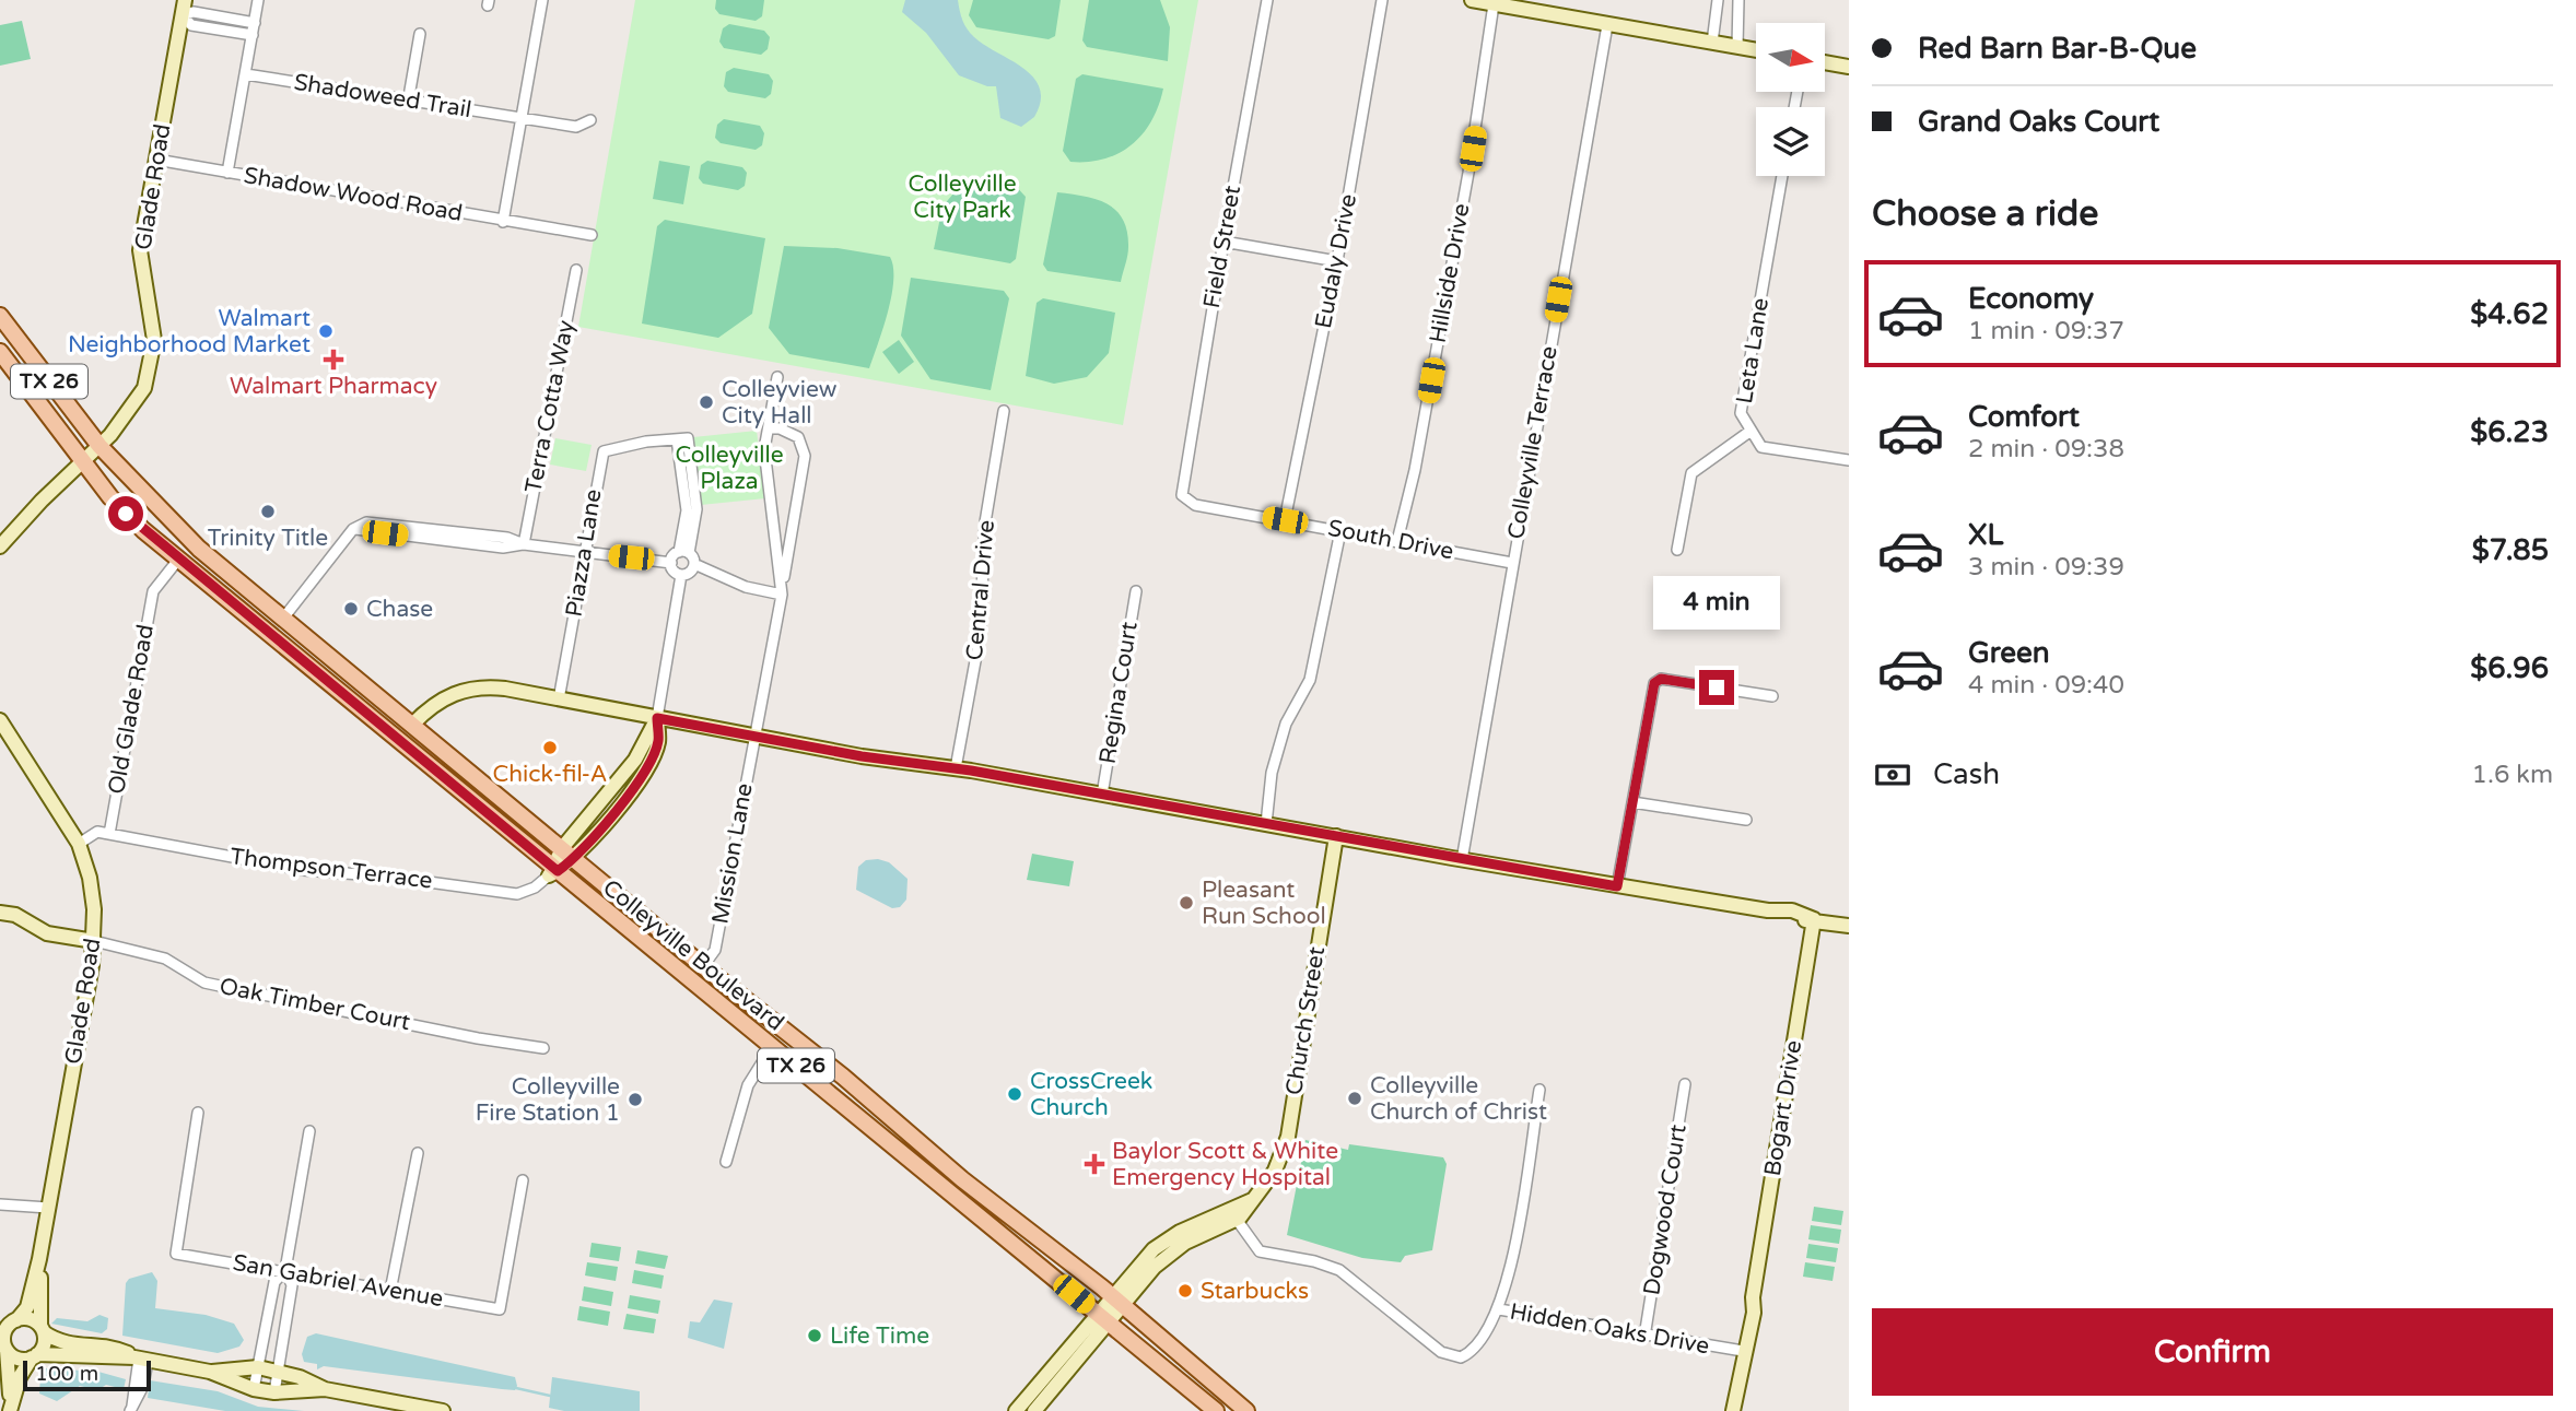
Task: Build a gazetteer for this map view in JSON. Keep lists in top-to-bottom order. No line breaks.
{"streets":{"main road":["TX 26","Colleyville Boulevard"],"street":["Shadoweed Trail","Glade Road","Shadow Wood Road","Field Street","Eudaly Drive","Hillside Drive","Leta Lane","Terra Cotta Way","Colleyville Terrace","South Drive","Piazza Lane","Central Drive","Regina Court","Old Glade Road","Mission Lane","Thompson Terrace","Oak Timber Court","Church Street","Bogart Drive","Dogwood Court","San Gabriel Avenue","Hidden Oaks Drive"]},"crossings":[["Glade Road","Shadow Wood Road"],["Glade Road","Colleyville Boulevard"],["Glade Road","Oak Timber Court"],["Field Street","South Drive"],["Eudaly Drive","South Drive"],["Hillside Drive","South Drive"],["Colleyville Terrace","South Drive"],["Old Glade Road","Thompson Terrace"],["Old Glade Road","Colleyville Boulevard"],["Mission Lane","Colleyville Boulevard"],["Thompson Terrace","Colleyville Boulevard"],["Colleyville Boulevard","Church Street"],["Church Street","Hidden Oaks Drive"],["Bogart Drive","Hidden Oaks Drive"],["Dogwood Court","Hidden Oaks Drive"]],"parks":["Colleyville City Park","Colleyville Plaza"],"places":{"other":["Walmart Neighborhood Market","Colleyview City Hall","Trinity Title","Chase","Chick-fil-A","Pleasant Run School","CrossCreek Church","Colleyville Church of Christ","Colleyville Fire Station 1","Starbucks","Life Time"],"health":["Walmart Pharmacy","Baylor Scott & White Emergency Hospital"]},"scale_bar":"100 m","north":"right","page":{"banner":["Red Barn Bar-B-Que","Grand Oaks Court"],"heading":"Choose a ride","list":[{"name":"Economy","note":"1 min · 09:37","value":"$4.62"},{"name":"Comfort","note":"2 min · 09:38","value":"$6.23"},{"name":"XL","note":"3 min · 09:39","value":"$7.85"},{"name":"Green","note":"4 min · 09:40","value":"$6.96"}],"bubble":"4 min","pay":["Cash","1.6 km"],"buttons":"Confirm","scale":"100 m"}}
